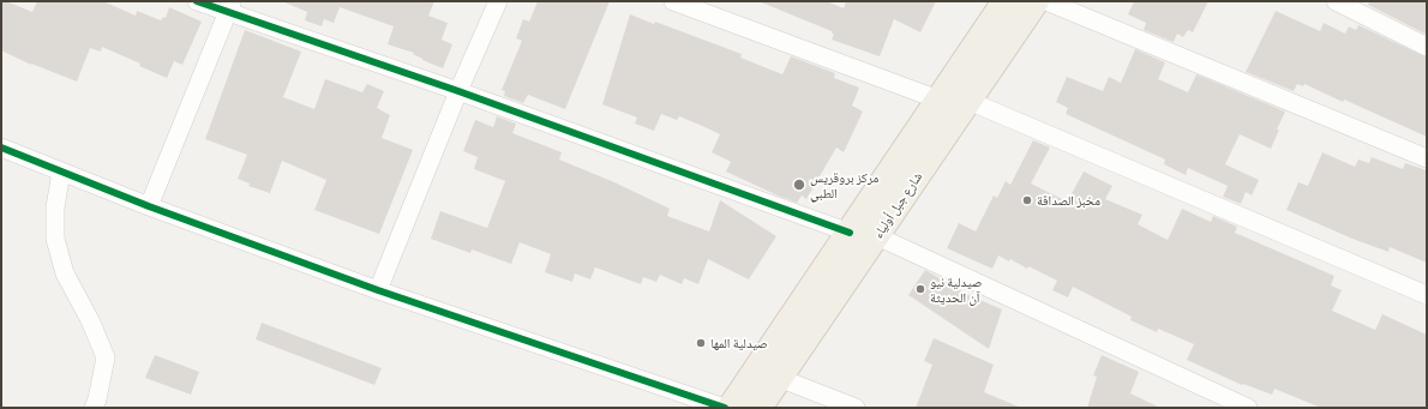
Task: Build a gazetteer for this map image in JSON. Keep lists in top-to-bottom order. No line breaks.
{"streets":{"main road":["شارع جبل أولياء"]},"places":["مركز بروقريس الطبي","مخبز الصداقة","صيدلية نيو آن الحديثة","صيدلية المها"]}
